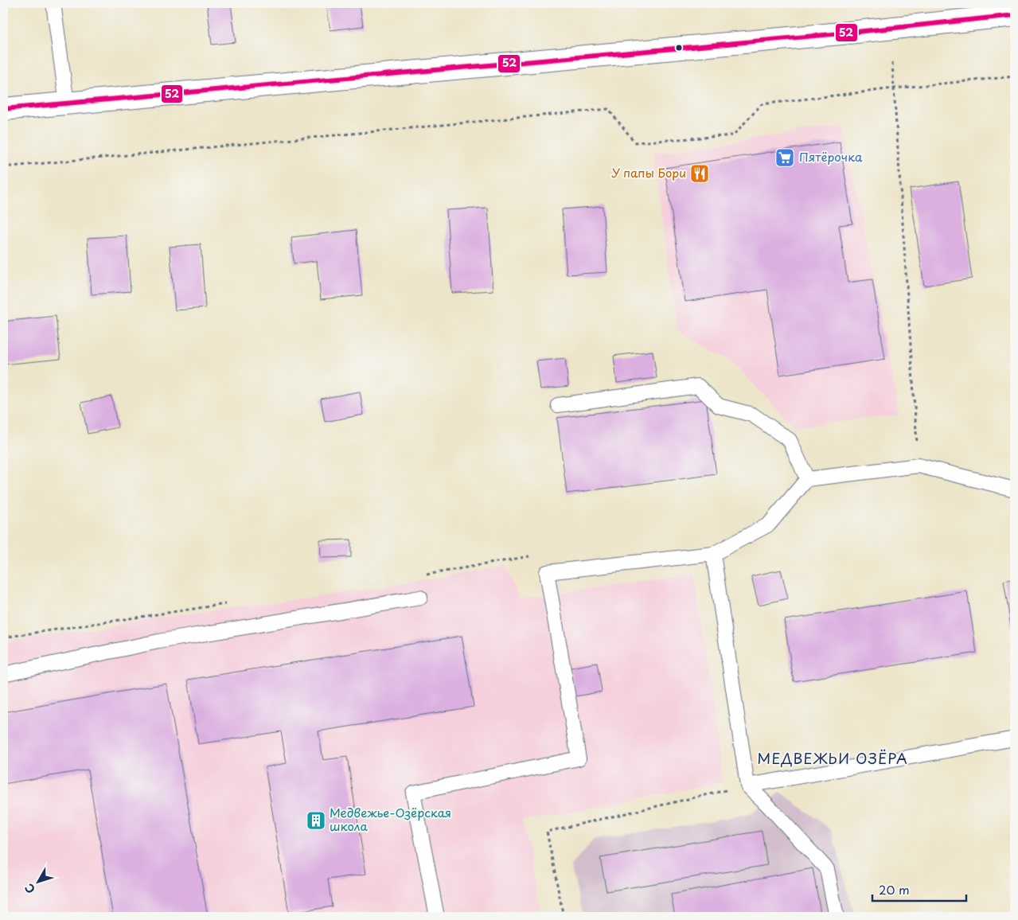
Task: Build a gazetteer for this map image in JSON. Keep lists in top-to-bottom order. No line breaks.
{"districts":["МЕДВЕЖЬИ ОЗЁРА"],"places":{"supermarket":["Пятёрочка"],"restaurant":["У папы Бори"],"building":["Медвежье-Озёрская школа"]},"lines":["transit line 52"],"scale_bar":"20 m","north":"bottom left"}
